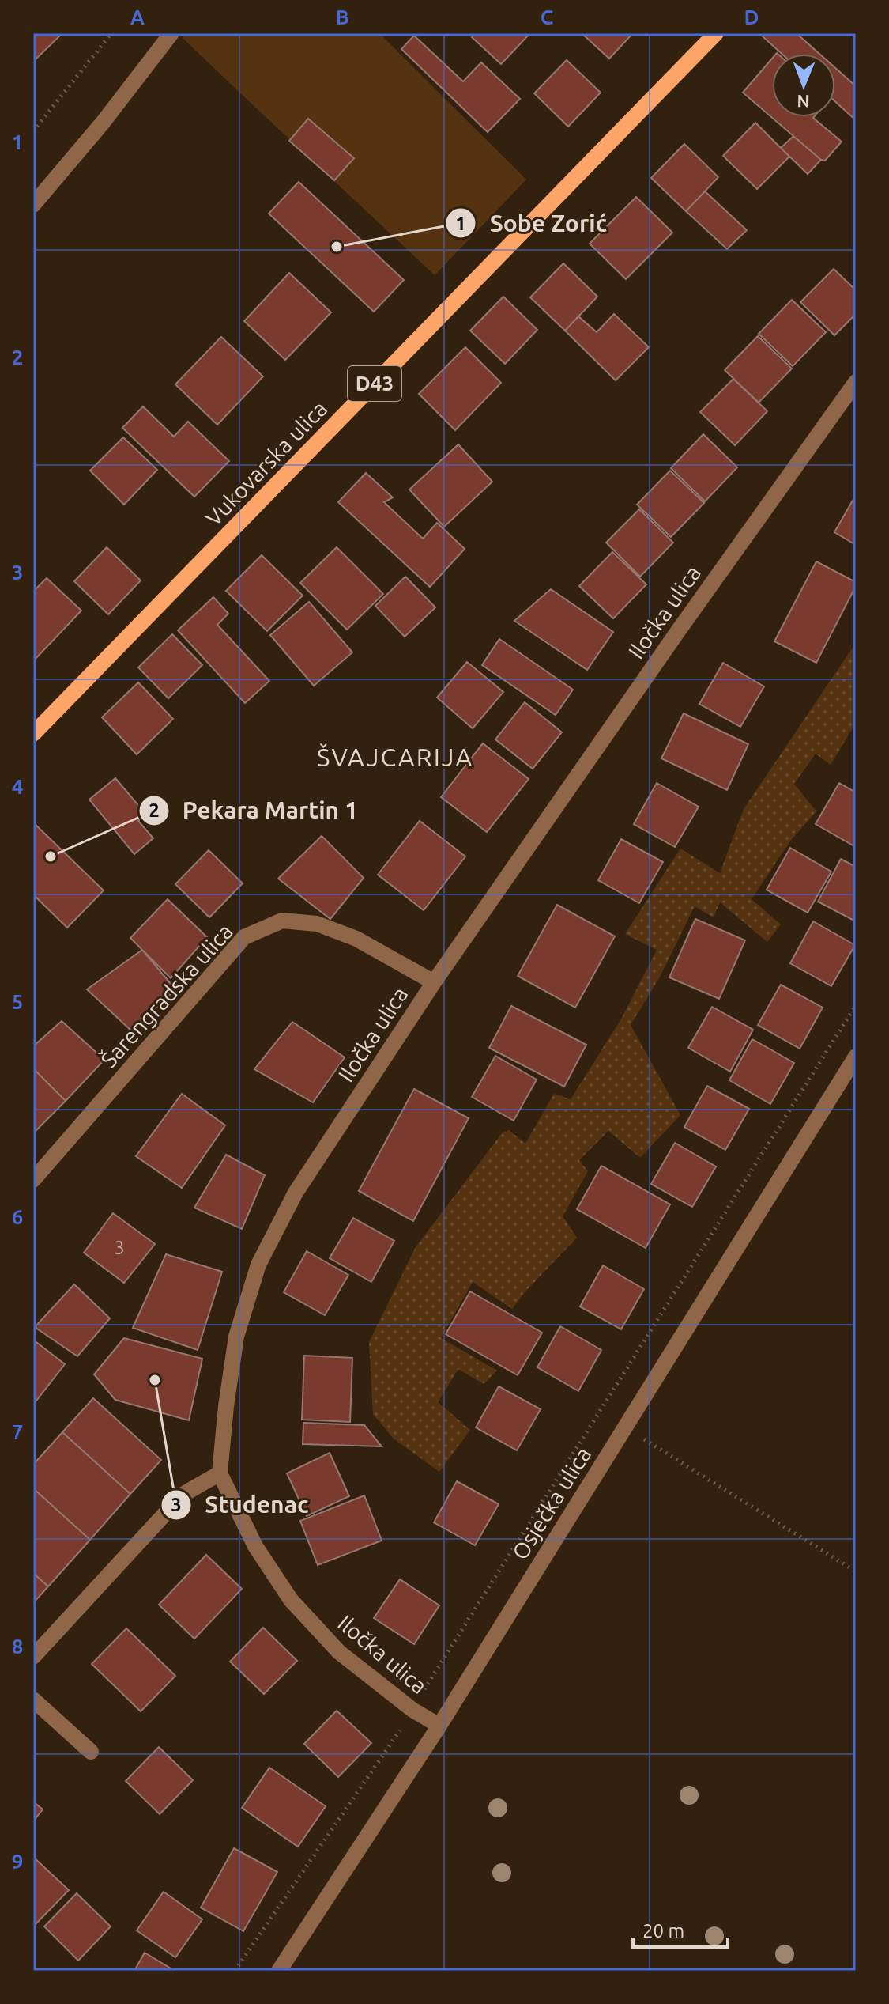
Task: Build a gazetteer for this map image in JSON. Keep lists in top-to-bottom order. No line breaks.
{"streets":{"main road":["D43","Vukovarska ulica"],"street":["Iločka ulica","Šarengradska ulica","Osječka ulica"]},"crossings":[["Iločka ulica","Šarengradska ulica"],["Iločka ulica","Osječka ulica"]],"districts":["ŠVAJCARIJA"],"places":["Sobe Zorić","Pekara Martin 1","Studenac"],"house_numbers":["3"],"scale_bar":"20 m","north":"bottom","grid":{"columns":["A","B","C","D"],"rows":["1","2","3","4","5","6","7","8","9"]}}
